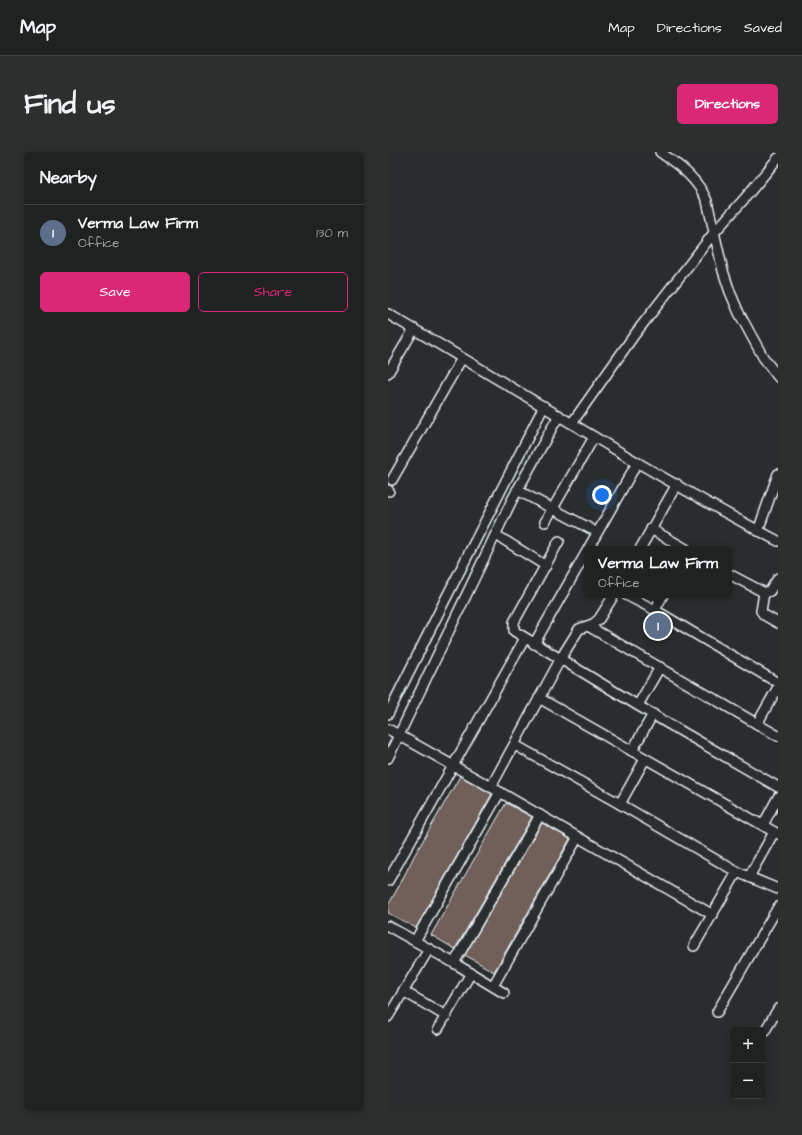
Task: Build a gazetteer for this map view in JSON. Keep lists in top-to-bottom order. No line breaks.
{"page":{"header":"Map","nav":["Map","Directions","Saved"],"buttons":["Directions",["Save","Share"]],"title":"Find us","heading":"Nearby","list":[{"mark":"1","name":"Verma Law Firm","note":"Office","value":"130 m"}],"popup":["Verma Law Firm","Office"],"pins":"1","map_buttons":["+","−"]}}
